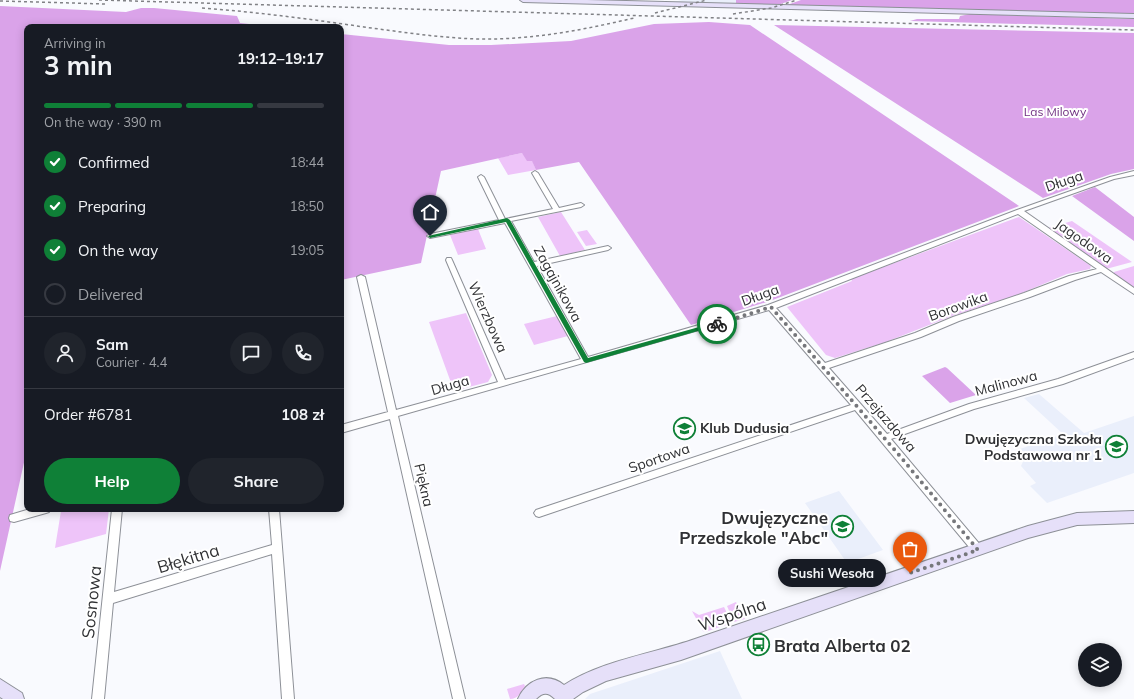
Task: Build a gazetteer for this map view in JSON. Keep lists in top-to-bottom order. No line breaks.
{"streets":{"main road":["Wspólna"],"street":["Długa","Jagodowa","Zagajnikowa","Borowika","Wierzbowa","Malinowa","Przejazdowa","Sportowa","Piękna","Błękitna","Sosnowa"]},"crossings":[["Długa","Jagodowa"],["Długa","Zagajnikowa"],["Długa","Wierzbowa"],["Długa","Przejazdowa"],["Długa","Piękna"],["Jagodowa","Borowika"],["Borowika","Przejazdowa"],["Malinowa","Przejazdowa"],["Przejazdowa","Sportowa"],["Przejazdowa","Wspólna"],["Błękitna","Sosnowa"]],"parks":["Las Milowy"],"places":{"school or university":["Klub Dudusia","Dwujęzyczna Szkoła Podstawowa nr 1","Dwujęzyczne Przedszkole \"Abc\""],"other":["Sushi Wesoła"],"bus stop":["Brata Alberta 02"]},"page":{"heading":["3 min","Arriving in","19:12–19:17"],"panel":["Sam","Courier · 4.4","Order #6781","108 zł"],"bar":"On the way · 390 m","list":[["Confirmed","18:44"],["Preparing","18:50"],["On the way","19:05"],"Delivered"],"buttons":["Help","Share"],"bubble":"Sushi Wesoła"}}
